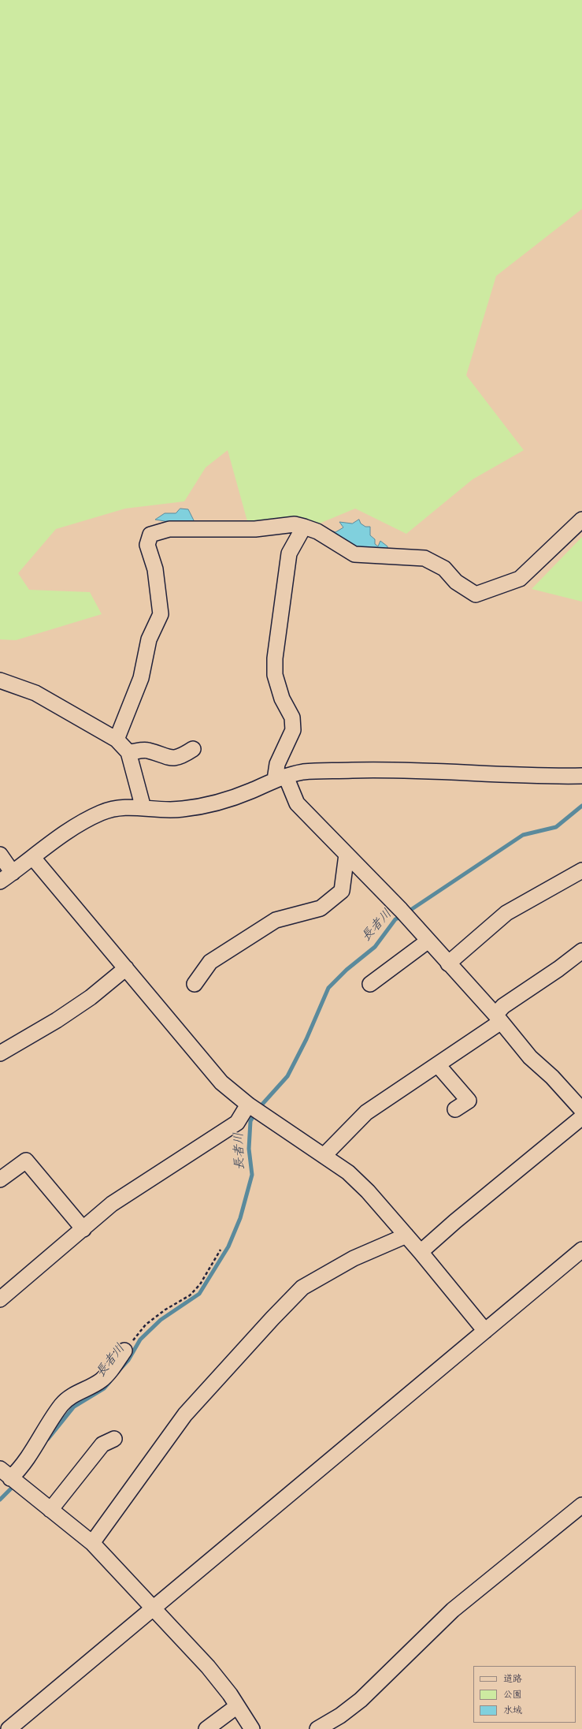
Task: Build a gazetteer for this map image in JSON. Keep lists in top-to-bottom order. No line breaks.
{"water":["長者川"],"legend":["道路","公園","水域"]}
